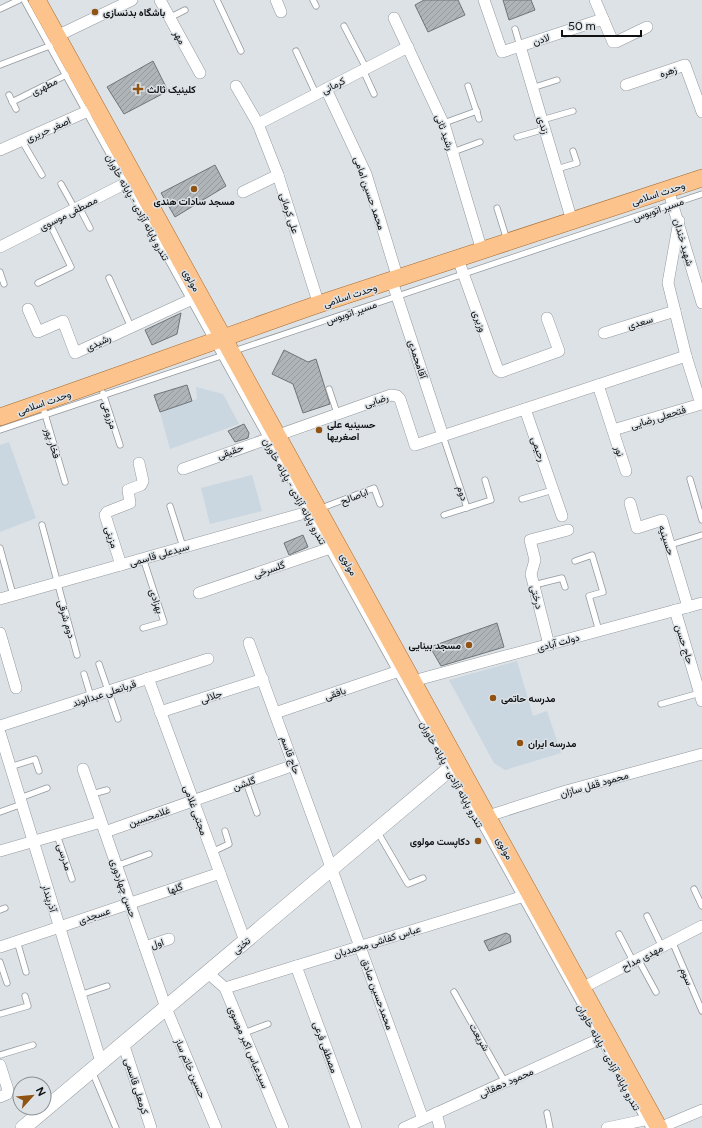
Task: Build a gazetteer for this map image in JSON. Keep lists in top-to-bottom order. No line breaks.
{"streets":{"main road":["وحدت اسلامی","مولوی","تختی"],"street":["مهر","لادن","زهره","کرمانی","زندی","اصغر حریری","رشید ثانی","محمد حسین امامی","مصطفی موسوی","علی کرمانی","شهید خندان","وزیری","سعدی","رشیدی","آقامحمدی","رضایی","فتحعلی رضایی","رحیمی","حقیقی","نور","مزینی","حسینیه","سیدعلی قاسمی","گلسرخی","درختی","دولت آبادی","حاج حسن","قربانعلی عبدالوند","بافقی","جلالی","حاج قاسم","گلشن","محمود قفل سازان","مجتبی غلامی","غلامحسین","مدرسی","حسن چهاردوری","گلها","آذرپندار","عسجدی","عباس کفاشی محمدیان","اول","مهدی مداح","محمدحسین صادق","سیدعباس اکبر موسوی","مصطفی فرعی","حسین خاتم ساز","محمود دهقانی","کرمعلی قاسمی"],"lane":["مطهری","تندرو پایانه آزادی - پایانه خاوران","مسیر اتوبوس","مزروعی","فخار پور","دوم","اباصالح","بهزادی","دوم شرقی","سوم","شریعت"]},"crossings":[["لادن","زندی"],["کرمانی","رشید ثانی"],["کرمانی","محمد حسین امامی"],["کرمانی","علی کرمانی"],["مطهری","مولوی"],["زندی","وحدت اسلامی"],["اصغر حریری","مولوی"],["رشید ثانی","وحدت اسلامی"],["محمد حسین امامی","وحدت اسلامی"],["محمد حسین امامی","مسیر اتوبوس"],["محمد حسین امامی","آقامحمدی"],["وحدت اسلامی","مسیر اتوبوس"],["وحدت اسلامی","علی کرمانی"],["وحدت اسلامی","شهید خندان"],["وحدت اسلامی","مولوی"],["وحدت اسلامی","وزیری"],["وحدت اسلامی","آقامحمدی"],["وحدت اسلامی","مزروعی"],["وحدت اسلامی","فخار پور"],["تندرو پایانه آزادی - پایانه خاوران","مولوی"],["تندرو پایانه آزادی - پایانه خاوران","گلسرخی"],["تندرو پایانه آزادی - پایانه خاوران","بافقی"],["تندرو پایانه آزادی - پایانه خاوران","عباس کفاشی محمدیان"],["تندرو پایانه آزادی - پایانه خاوران","تختی"],["تندرو پایانه آزادی - پایانه خاوران","محمود دهقانی"],["مسیر اتوبوس","شهید خندان"],["مسیر اتوبوس","مولوی"],["مسیر اتوبوس","وزیری"],["مسیر اتوبوس","آقامحمدی"],["مصطفی موسوی","مولوی"],["شهید خندان","فتحعلی رضایی"],["مولوی","رشیدی"],["مولوی","رضایی"],["مولوی","حقیقی"],["مولوی","اباصالح"],["مولوی","سیدعلی قاسمی"],["مولوی","گلسرخی"],["مولوی","دولت آبادی"],["مولوی","محمود قفل سازان"],["مولوی","عباس کفاشی محمدیان"],["مولوی","تختی"],["مولوی","مهدی مداح"],["مولوی","محمود دهقانی"],["سعدی","فتحعلی رضایی"],["آقامحمدی","رضایی"],["آقامحمدی","دوم"],["رضایی","حقیقی"],["رضایی","دوم"],["فتحعلی رضایی","نور"],["اباصالح","سیدعلی قاسمی"],["مزینی","سیدعلی قاسمی"],["حسینیه","دولت آبادی"],["سیدعلی قاسمی","بهزادی"],["سیدعلی قاسمی","دوم شرقی"],["درختی","دولت آبادی"],["دولت آبادی","حاج حسن"],["قربانعلی عبدالوند","مجتبی غلامی"],["بافقی","حاج قاسم"],["جلالی","حاج قاسم"],["جلالی","مجتبی غلامی"],["حاج قاسم","گلشن"],["حاج قاسم","تختی"],["حاج قاسم","محمدحسین صادق"],["گلشن","مجتبی غلامی"],["گلشن","غلامحسین"],["مجتبی غلامی","غلامحسین"],["مجتبی غلامی","گلها"],["مجتبی غلامی","تختی"],["غلامحسین","مدرسی"],["غلامحسین","حسن چهاردوری"],["مدرسی","حسن چهاردوری"],["مدرسی","آذرپندار"],["حسن چهاردوری","گلها"],["حسن چهاردوری","عسجدی"],["حسن چهاردوری","اول"],["حسن چهاردوری","تختی"],["حسن چهاردوری","حسین خاتم ساز"],["گلها","عسجدی"],["آذرپندار","عسجدی"],["آذرپندار","تختی"],["عباس کفاشی محمدیان","محمدحسین صادق"],["عباس کفاشی محمدیان","سیدعباس اکبر موسوی"],["عباس کفاشی محمدیان","مصطفی فرعی"],["تختی","محمدحسین صادق"],["تختی","سیدعباس اکبر موسوی"],["تختی","حسین خاتم ساز"],["تختی","کرمعلی قاسمی"],["مهدی مداح","سوم"],["محمدحسین صادق","محمود دهقانی"],["شریعت","محمود دهقانی"]],"places":{"other":["باشگاه بدنسازی","مسجد سادات هندی","حسینیه علی اصغریها","مسجد بینایی","مدرسه حاتمی","مدرسه ایران","دکاپست مولوی"],"health":["کلینیک ثالث"]},"scale_bar":"50 m","north":"top right"}
